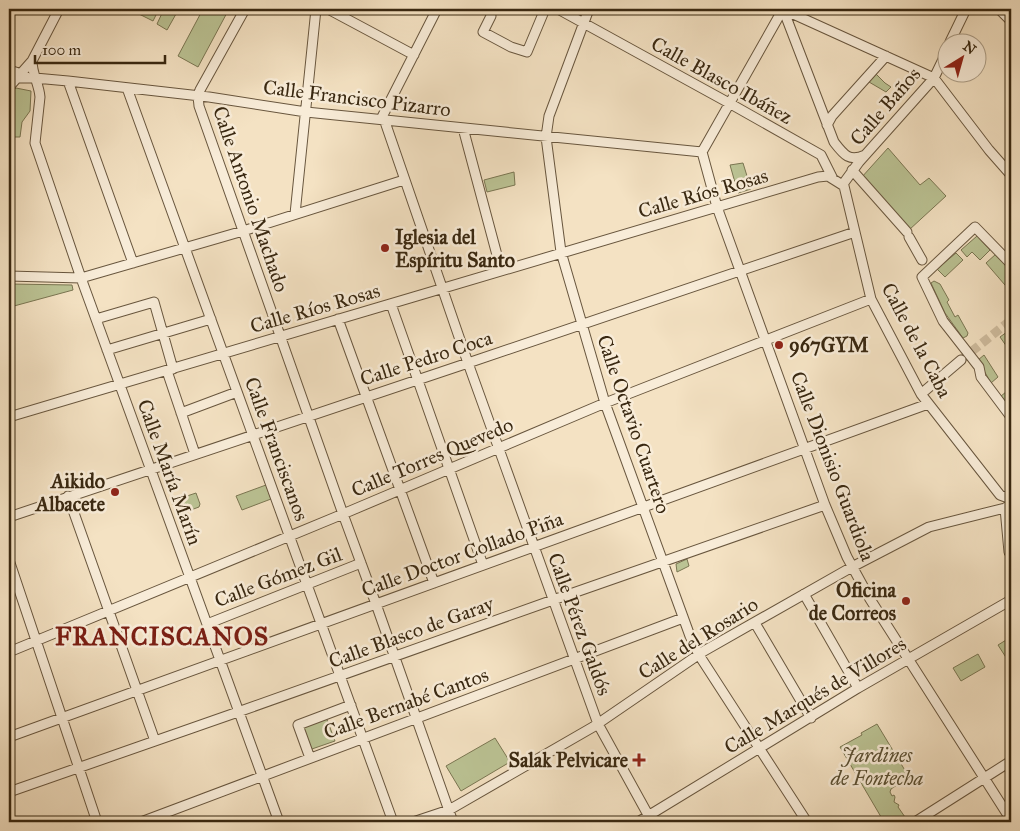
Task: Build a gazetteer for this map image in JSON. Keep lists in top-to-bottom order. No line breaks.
{"streets":{"street":["Calle Blasco Ibáñez","Calle Francisco Pizarro","Calle Baños","Calle Ríos Rosas","Calle Antonio Machado","Calle de la Caba","Calle Pedro Coca","Calle Octavio Cuartero","Calle Franciscanos","Calle Torres Quevedo","Calle Dionisio Guardiola","Calle María Marín","Calle Doctor Collado Piña","Calle Gómez Gil","Calle Pérez Galdós","Calle Blasco de Garay","Calle del Rosario","Calle Marqués de Villores","Calle Bernabé Cantos"]},"crossings":[["Calle Blasco Ibáñez","Calle Ríos Rosas"],["Calle Blasco Ibáñez","Calle Octavio Cuartero"],["Calle Francisco Pizarro","Calle Antonio Machado"],["Calle Francisco Pizarro","Calle Octavio Cuartero"],["Calle Francisco Pizarro","Calle Franciscanos"],["Calle Francisco Pizarro","Calle Dionisio Guardiola"],["Calle Francisco Pizarro","Calle María Marín"],["Calle Francisco Pizarro","Calle Pérez Galdós"],["Calle Baños","Calle de la Caba"],["Calle Ríos Rosas","Calle Antonio Machado"],["Calle Ríos Rosas","Calle Octavio Cuartero"],["Calle Ríos Rosas","Calle Franciscanos"],["Calle Ríos Rosas","Calle Dionisio Guardiola"],["Calle Ríos Rosas","Calle María Marín"],["Calle Ríos Rosas","Calle Pérez Galdós"],["Calle Antonio Machado","Calle Pedro Coca"],["Calle Antonio Machado","Calle Torres Quevedo"],["Calle Antonio Machado","Calle Doctor Collado Piña"],["Calle Antonio Machado","Calle Gómez Gil"],["Calle Antonio Machado","Calle Blasco de Garay"],["Calle Antonio Machado","Calle del Rosario"],["Calle Antonio Machado","Calle Bernabé Cantos"],["Calle de la Caba","Calle Pedro Coca"],["Calle de la Caba","Calle Torres Quevedo"],["Calle de la Caba","Calle Doctor Collado Piña"],["Calle Pedro Coca","Calle Octavio Cuartero"],["Calle Pedro Coca","Calle Franciscanos"],["Calle Pedro Coca","Calle Dionisio Guardiola"],["Calle Pedro Coca","Calle María Marín"],["Calle Pedro Coca","Calle Pérez Galdós"],["Calle Octavio Cuartero","Calle Torres Quevedo"],["Calle Octavio Cuartero","Calle Doctor Collado Piña"],["Calle Octavio Cuartero","Calle Blasco de Garay"],["Calle Octavio Cuartero","Calle del Rosario"],["Calle Octavio Cuartero","Calle Marqués de Villores"],["Calle Octavio Cuartero","Calle Bernabé Cantos"],["Calle Franciscanos","Calle Torres Quevedo"],["Calle Franciscanos","Calle Doctor Collado Piña"],["Calle Franciscanos","Calle Gómez Gil"],["Calle Franciscanos","Calle Blasco de Garay"],["Calle Franciscanos","Calle Bernabé Cantos"],["Calle Torres Quevedo","Calle Dionisio Guardiola"],["Calle Torres Quevedo","Calle María Marín"],["Calle Torres Quevedo","Calle Pérez Galdós"],["Calle Dionisio Guardiola","Calle Doctor Collado Piña"],["Calle Dionisio Guardiola","Calle Blasco de Garay"],["Calle Dionisio Guardiola","Calle del Rosario"],["Calle Dionisio Guardiola","Calle Marqués de Villores"],["Calle María Marín","Calle Doctor Collado Piña"],["Calle María Marín","Calle Gómez Gil"],["Calle María Marín","Calle Blasco de Garay"],["Calle María Marín","Calle Bernabé Cantos"],["Calle Doctor Collado Piña","Calle Pérez Galdós"],["Calle Pérez Galdós","Calle Blasco de Garay"],["Calle Pérez Galdós","Calle del Rosario"],["Calle Pérez Galdós","Calle Marqués de Villores"],["Calle Pérez Galdós","Calle Bernabé Cantos"]],"districts":["FRANCISCANOS"],"parks":["Jardines de Fontecha"],"places":{"other":["Iglesia del Espíritu Santo","967GYM","Aikido Albacete","Oficina de Correos"],"health":["Salak Pelvicare"]},"scale_bar":"100 m","north":"top right"}
